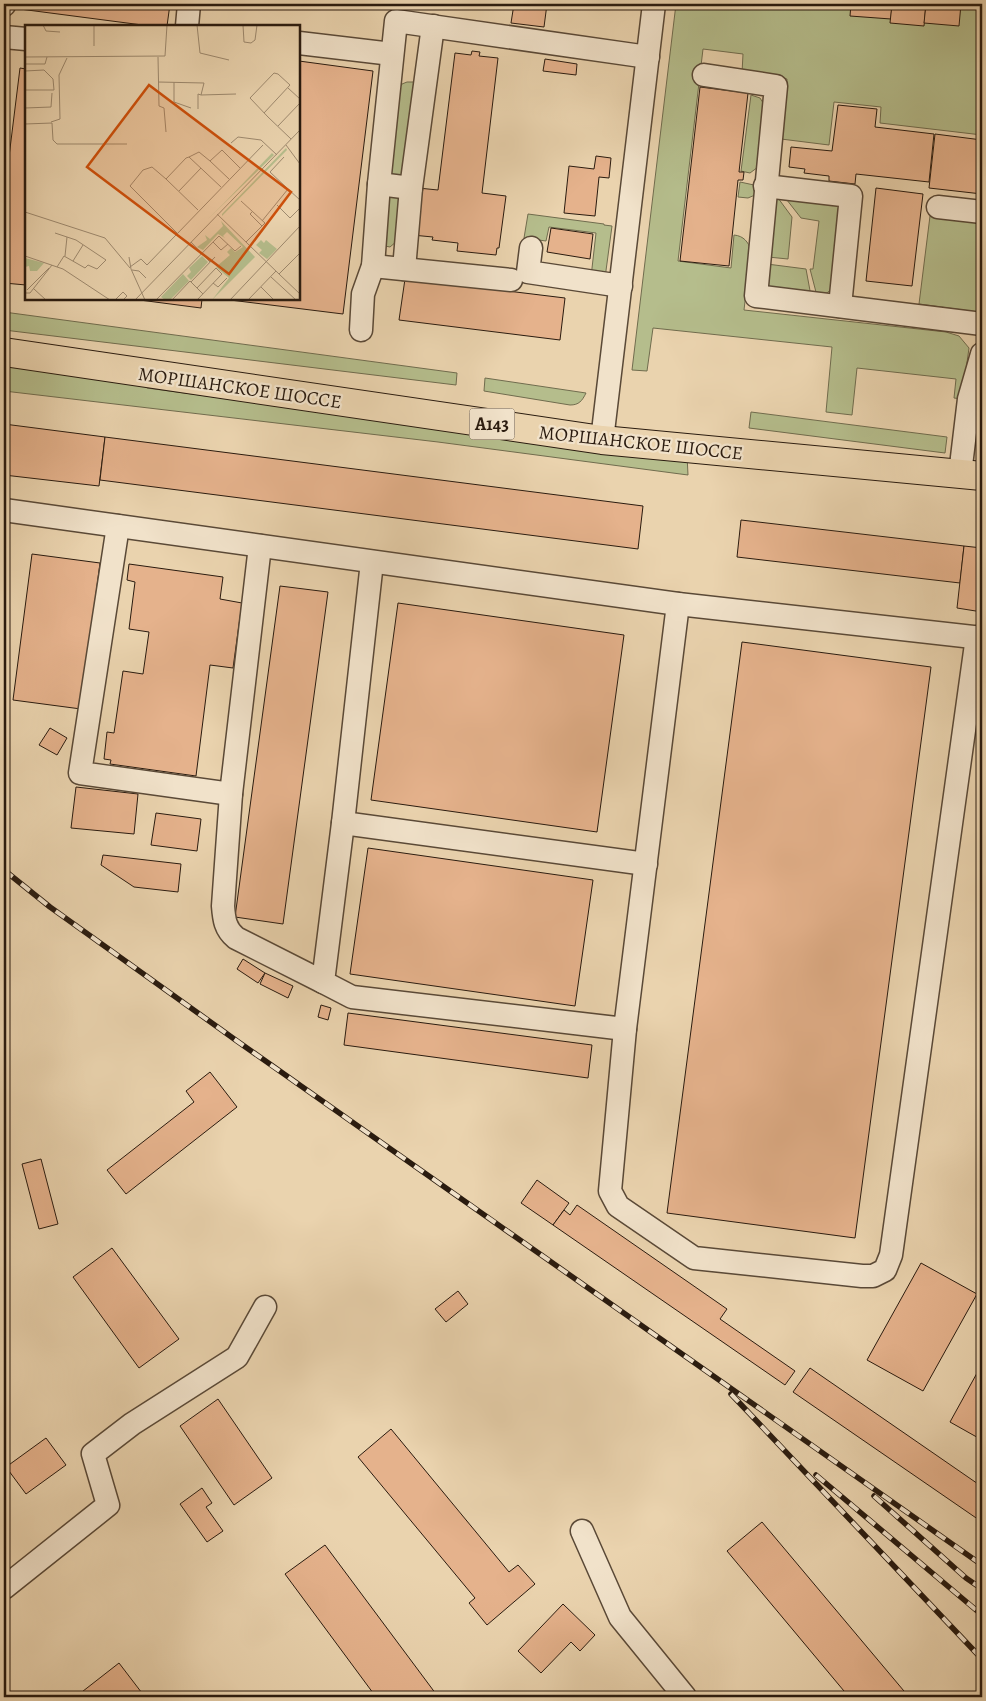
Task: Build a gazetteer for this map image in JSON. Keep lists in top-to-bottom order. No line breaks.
{"streets":{"main road":["МОРШАНСКОЕ ШОССЕ","А143"]}}
